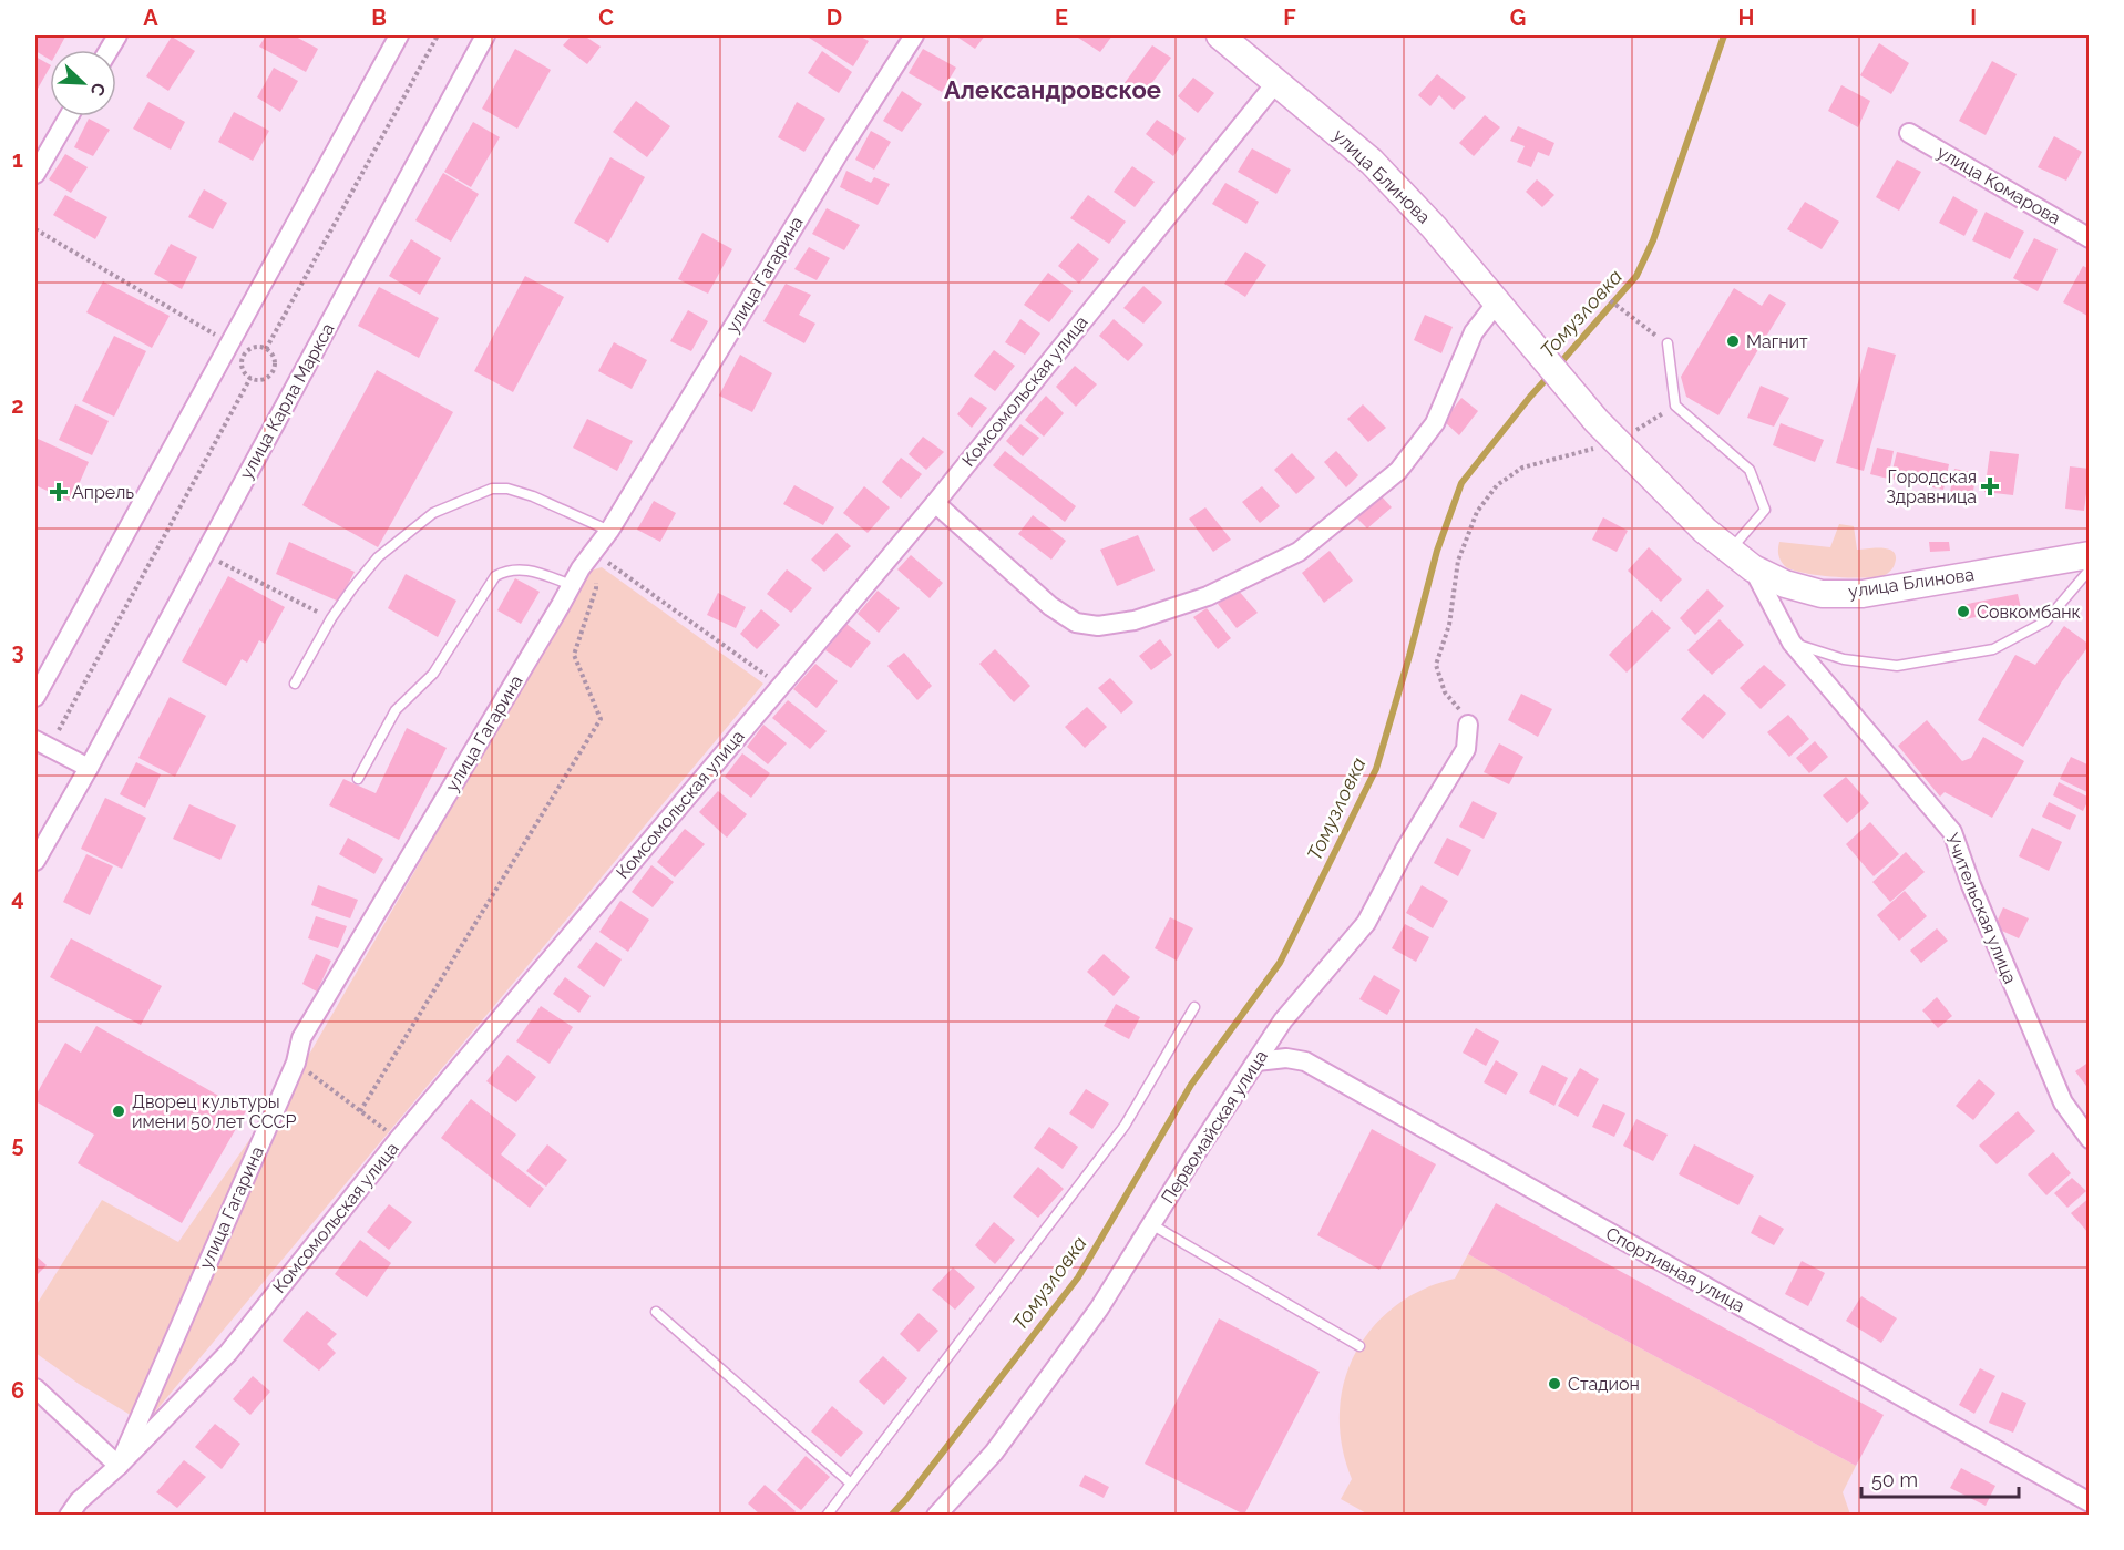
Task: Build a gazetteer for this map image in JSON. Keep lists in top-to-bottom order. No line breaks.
{"streets":{"main road":["улица Блинова"],"street":["улица Комарова","улица Гагарина","Комсомольская улица","улица Карла Маркса","Учительская улица","Первомайская улица","Спортивная улица"]},"crossings":[["улица Блинова","Комсомольская улица"],["улица Блинова","Учительская улица"],["улица Гагарина","Комсомольская улица"],["Первомайская улица","Спортивная улица"]],"districts":["Александровское"],"water":["Томузловка"],"places":{"other":["Магнит","Совкомбанк","Дворец культуры имени 50 лет СССР","Стадион"],"health":["Городская Здравница","Апрель"]},"scale_bar":"50 m","north":"bottom right","grid":{"columns":["A","B","C","D","E","F","G","H","I"],"rows":["1","2","3","4","5","6"]}}
